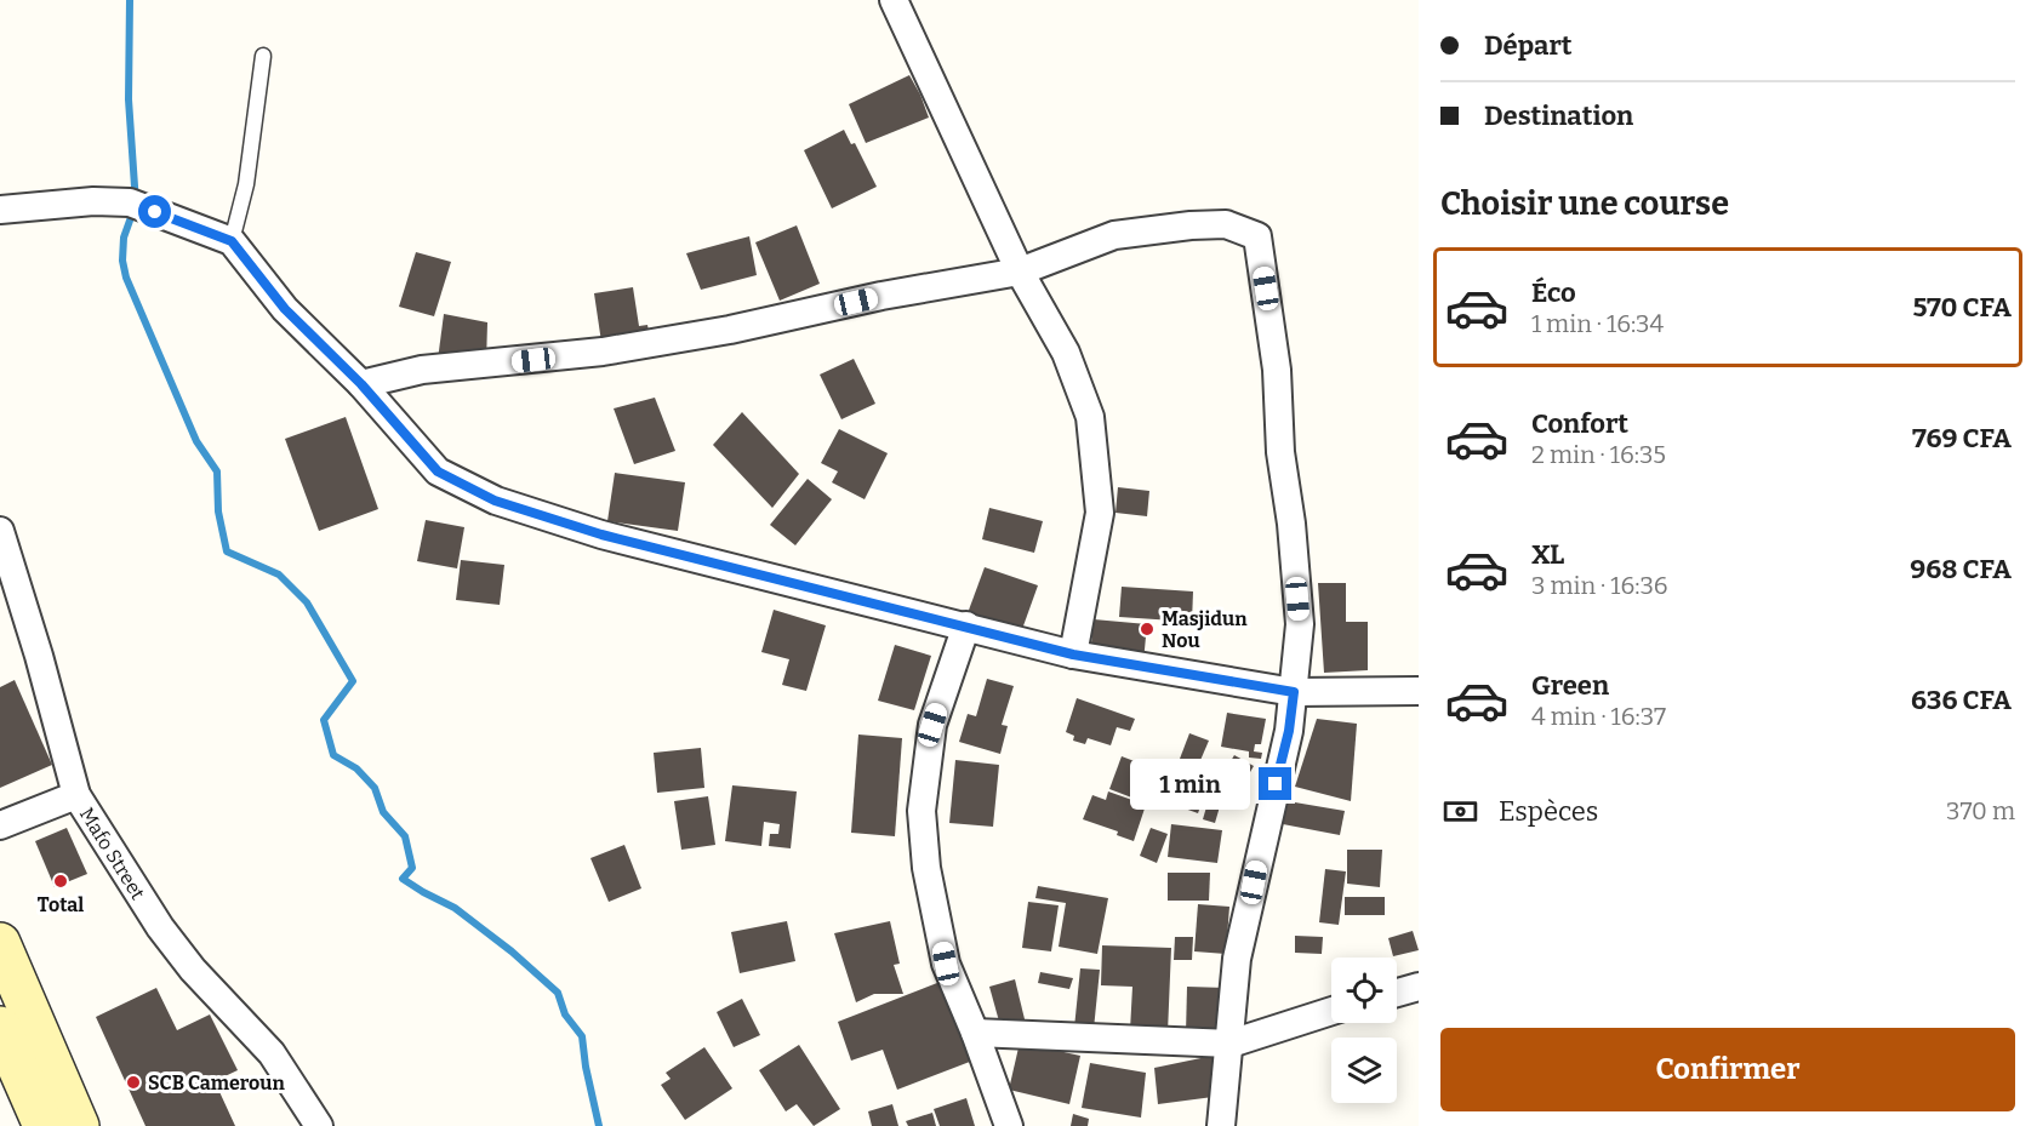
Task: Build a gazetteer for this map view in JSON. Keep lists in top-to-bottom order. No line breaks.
{"streets":{"street":["Mafo Street"]},"places":["Masjidun Nou","Total","SCB Cameroun"],"page":{"banner":["Départ","Destination"],"heading":"Choisir une course","list":[{"name":"Éco","note":"1 min · 16:34","value":"570 CFA"},{"name":"Confort","note":"2 min · 16:35","value":"769 CFA"},{"name":"XL","note":"3 min · 16:36","value":"968 CFA"},{"name":"Green","note":"4 min · 16:37","value":"636 CFA"}],"bubble":"1 min","pay":["Espèces","370 m"],"buttons":"Confirmer"}}
